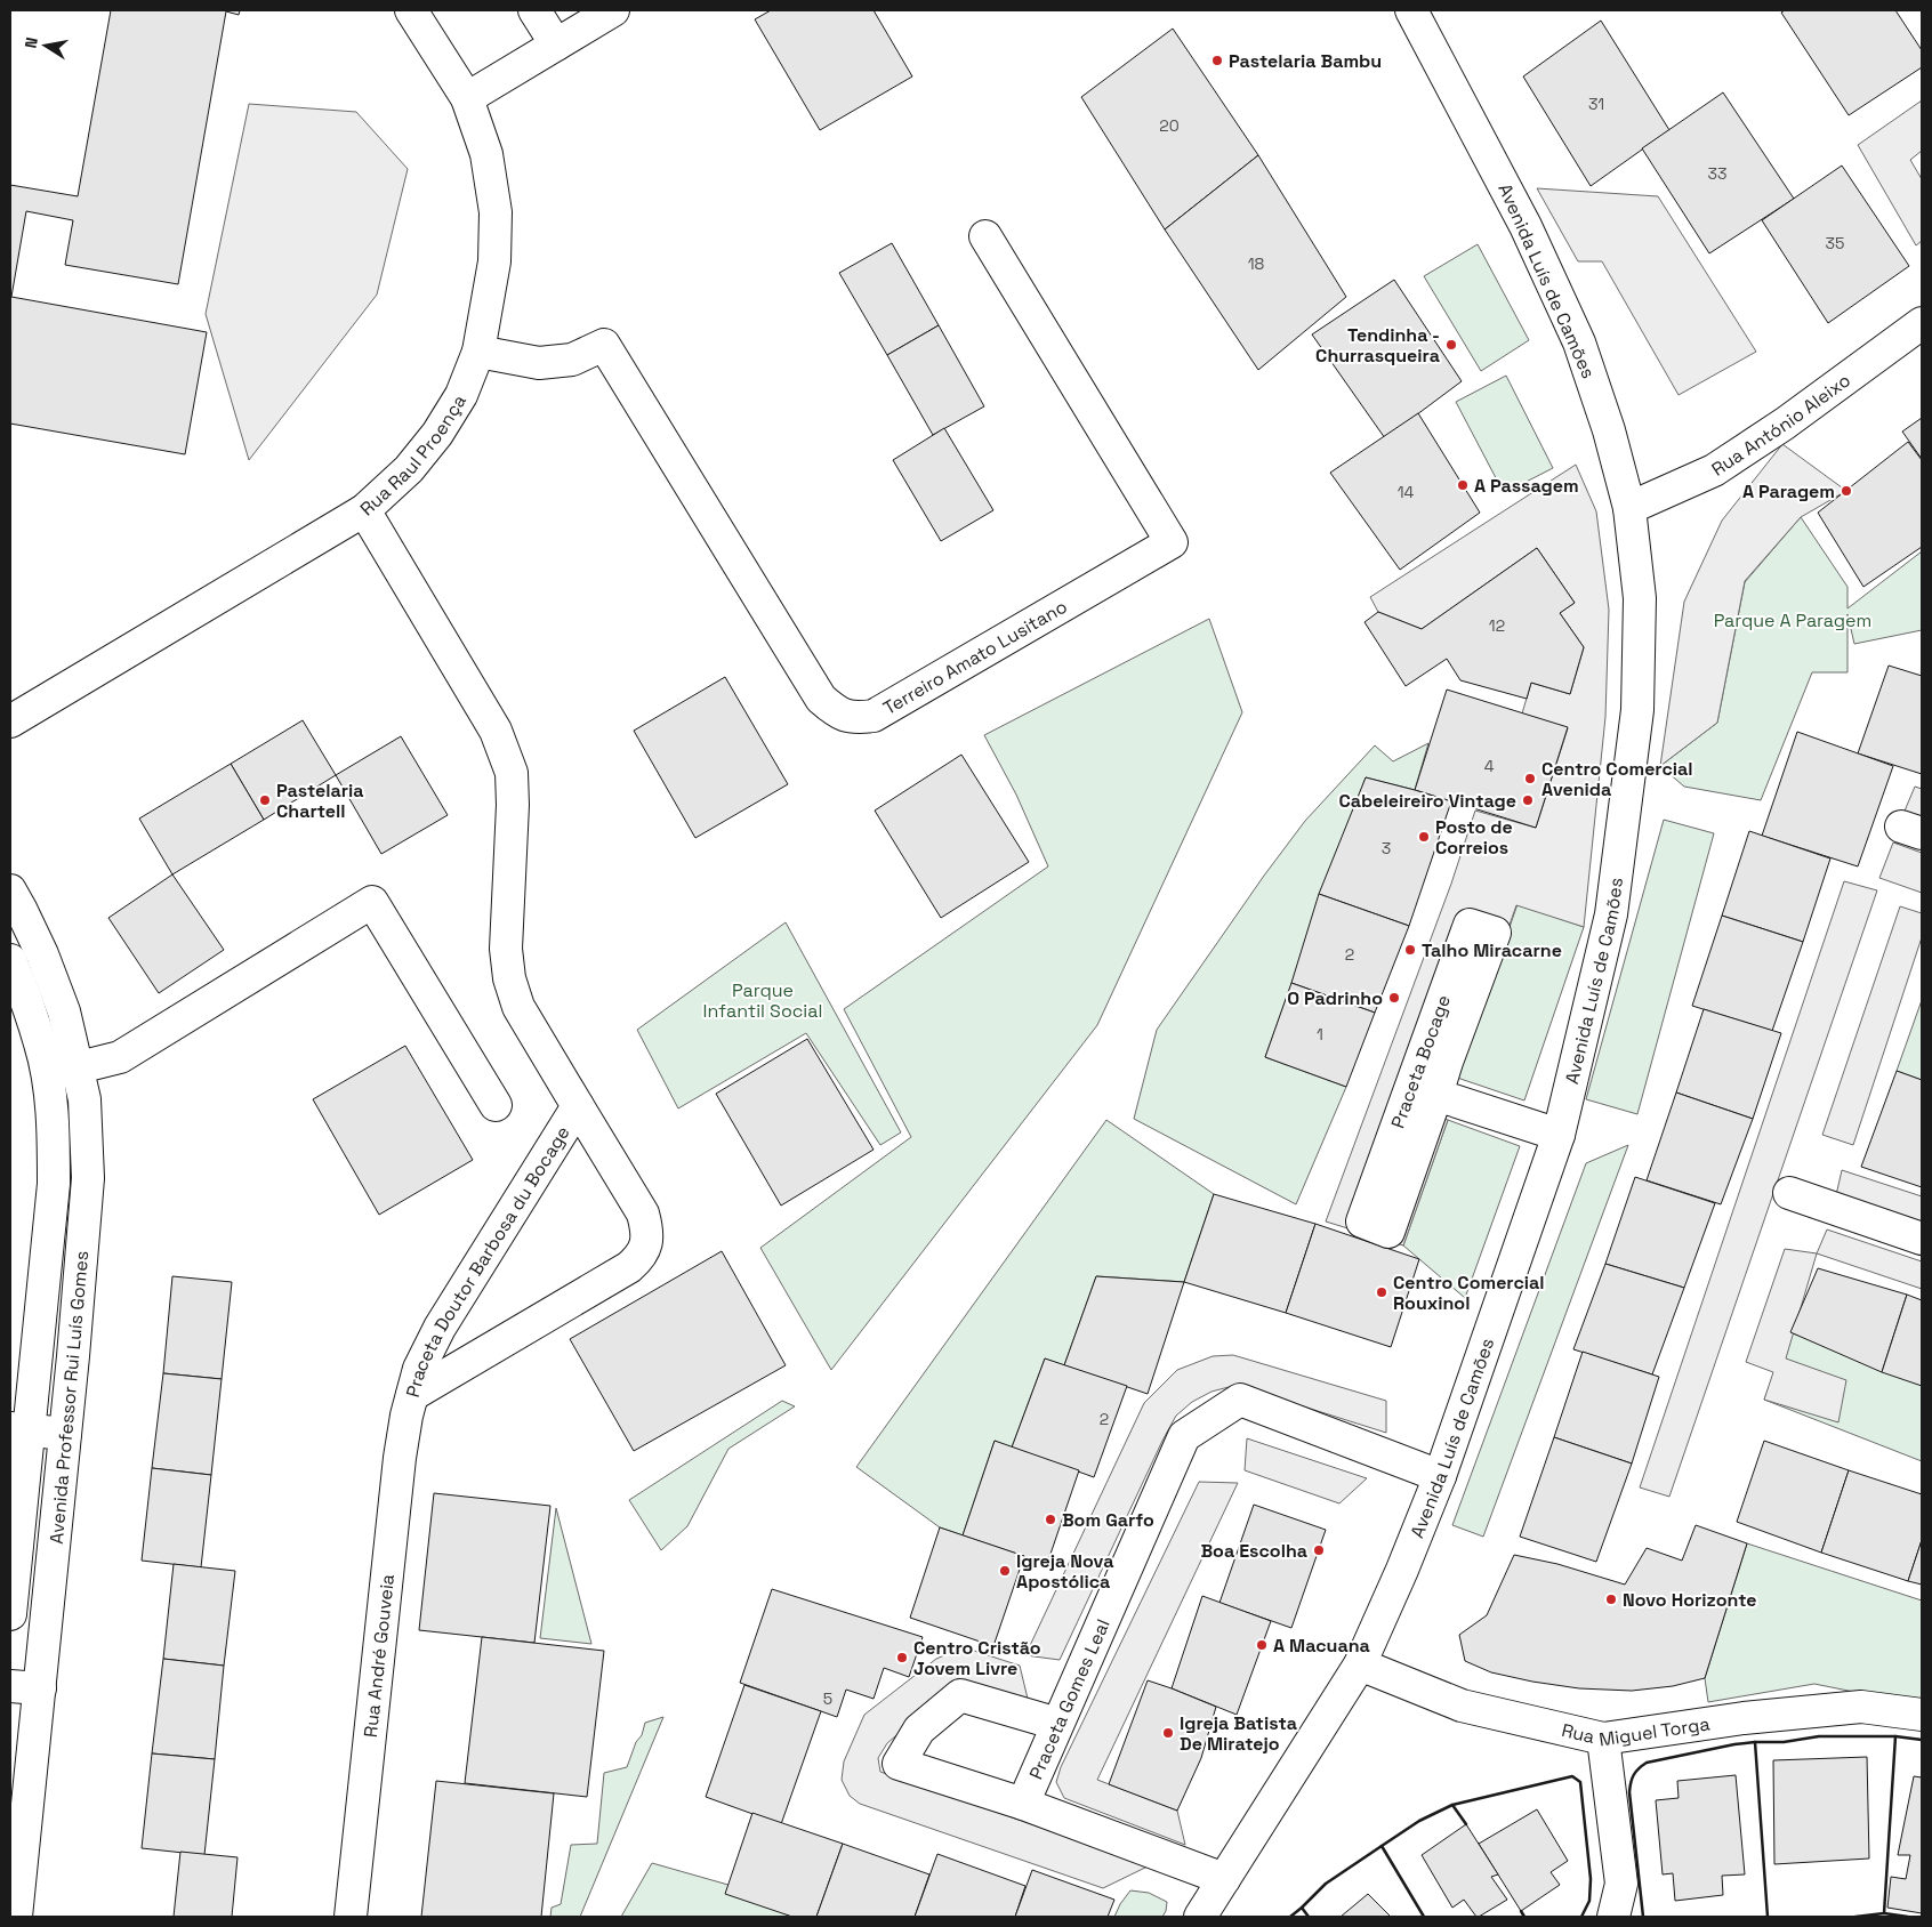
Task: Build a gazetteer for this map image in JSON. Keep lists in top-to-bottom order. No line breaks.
{"streets":{"street":["Avenida Luís de Camões","Rua António Aleixo","Rua Raul Proença","Terreiro Amato Lusitano","Praceta Bocage","Praceta Doutor Barbosa du Bocage","Avenida Professor Rui Luís Gomes","Rua André Gouveia","Praceta Gomes Leal","Rua Miguel Torga"]},"crossings":[["Avenida Luís de Camões","Rua António Aleixo"],["Avenida Luís de Camões","Praceta Bocage"],["Avenida Luís de Camões","Praceta Gomes Leal"],["Avenida Luís de Camões","Rua Miguel Torga"],["Rua Raul Proença","Terreiro Amato Lusitano"],["Rua Raul Proença","Praceta Doutor Barbosa du Bocage"],["Praceta Doutor Barbosa du Bocage","Rua André Gouveia"]],"parks":["Parque A Paragem","Parque Infantil Social"],"places":["Pastelaria Bambu","Tendinha - Churrasqueira","A Passagem","A Paragem","Centro Comercial Avenida","Pastelaria Chartell","Cabeleireiro Vintage","Posto de Correios","Talho Miracarne","O Padrinho","Centro Comercial Rouxinol","Bom Garfo","Boa Escolha","Igreja Nova Apostólica","Novo Horizonte","A Macuana","Centro Cristão Jovem Livre","Igreja Batista De Miratejo"],"house_numbers":["31","20","33","35","18","14","12","4","3","2","1","2","5"],"north":"left"}
